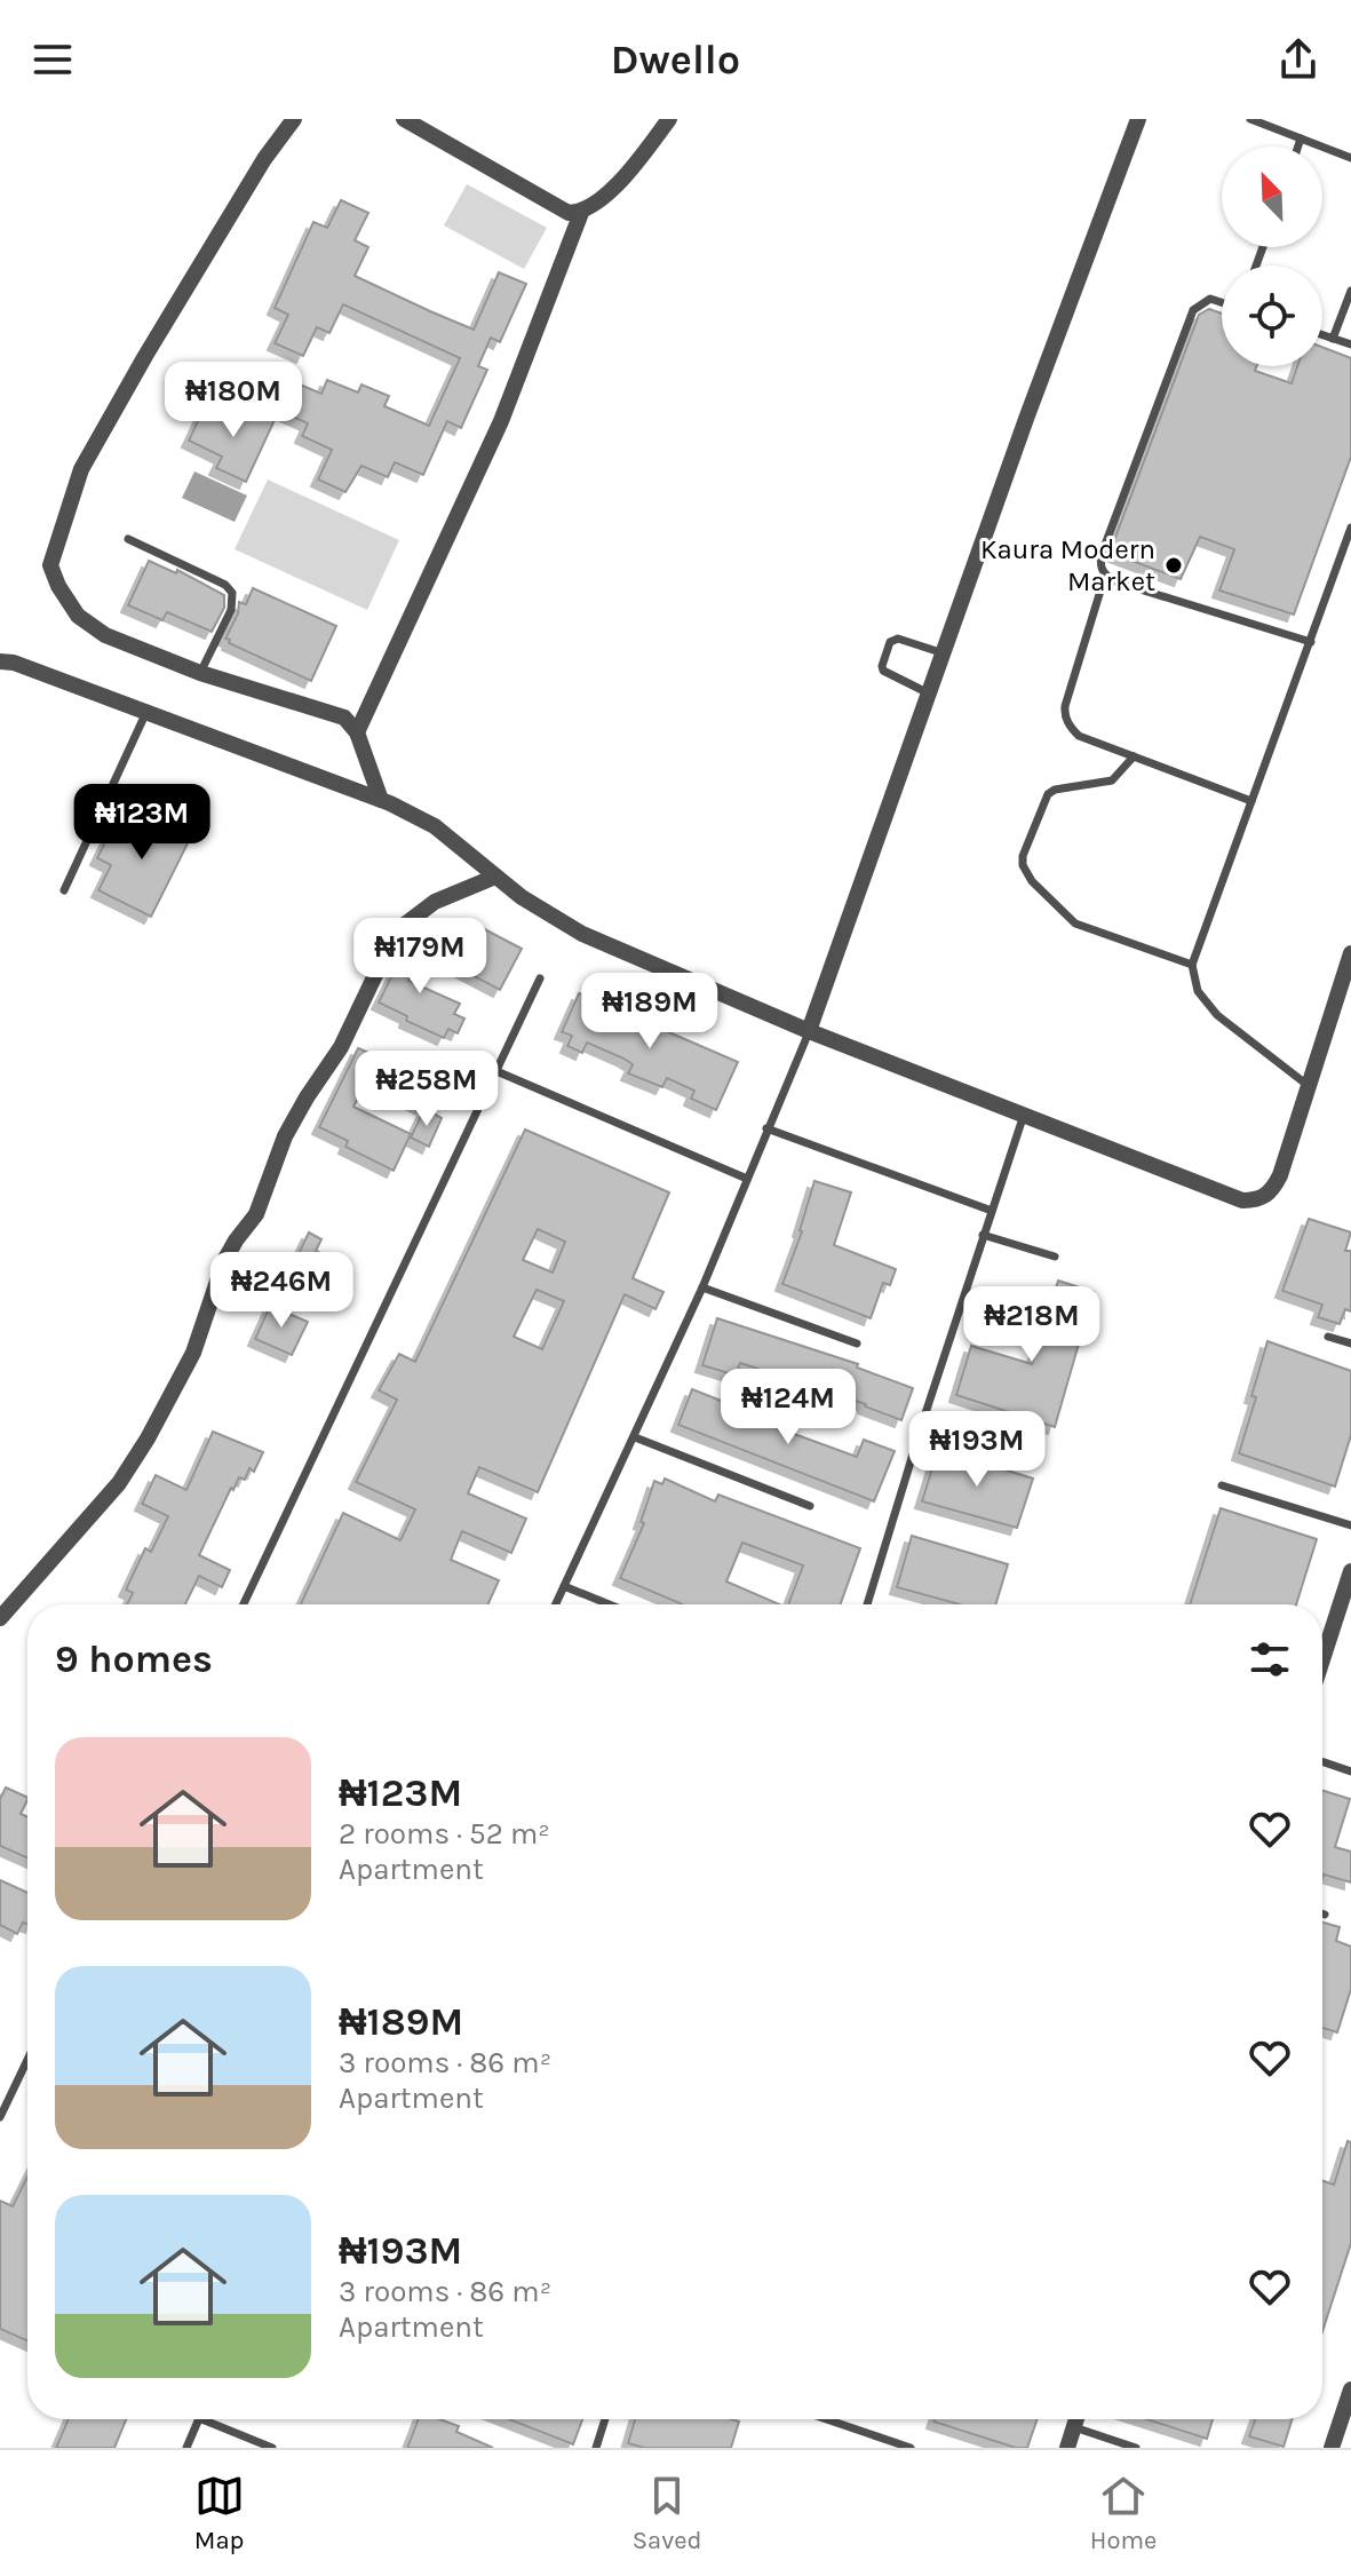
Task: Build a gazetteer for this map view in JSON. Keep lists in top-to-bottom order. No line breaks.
{"places":["Kaura Modern Market"],"north":"top left","page":{"header":"Dwello","price":["₦180M","₦123M","₦179M","₦189M","₦258M","₦246M","₦218M","₦124M","₦193M"],"heading":"9 homes","list":[{"name":"₦123M","note":"2 rooms · 52 m² · Apartment"},{"name":"₦189M","note":"3 rooms · 86 m² · Apartment"},{"name":"₦193M","note":"3 rooms · 86 m² · Apartment"}],"tabs":["Map","Saved","Home"]}}
